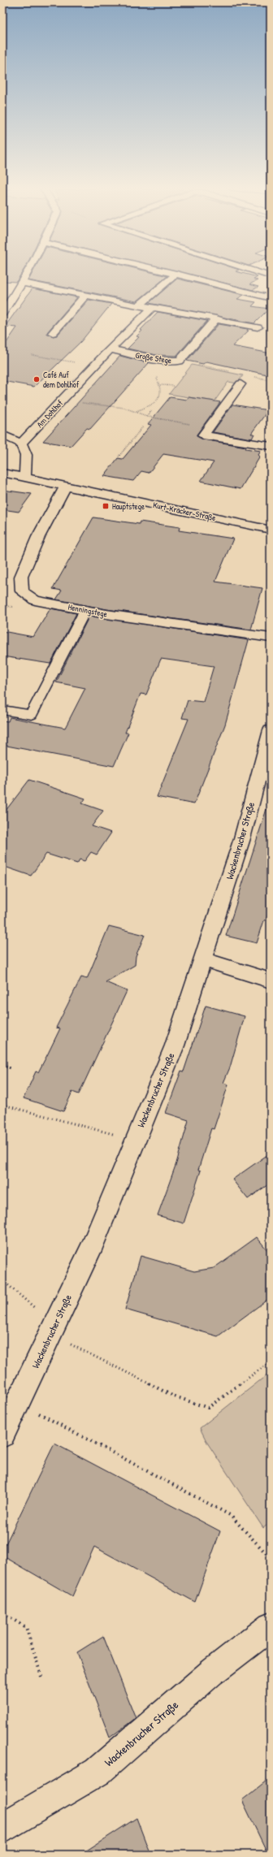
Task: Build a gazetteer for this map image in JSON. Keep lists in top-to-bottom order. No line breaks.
{"streets":{"street":["Große Stege","Am Dohlhof","Kurt-Kräcker-Straße","Henningstege","Wackenbrucher Straße"]},"crossings":[["Große Stege","Am Dohlhof"],["Kurt-Kräcker-Straße","Henningstege"]],"places":{"other":["Café Auf dem Dohlhof"],"transit":["Hauptstege"]}}
